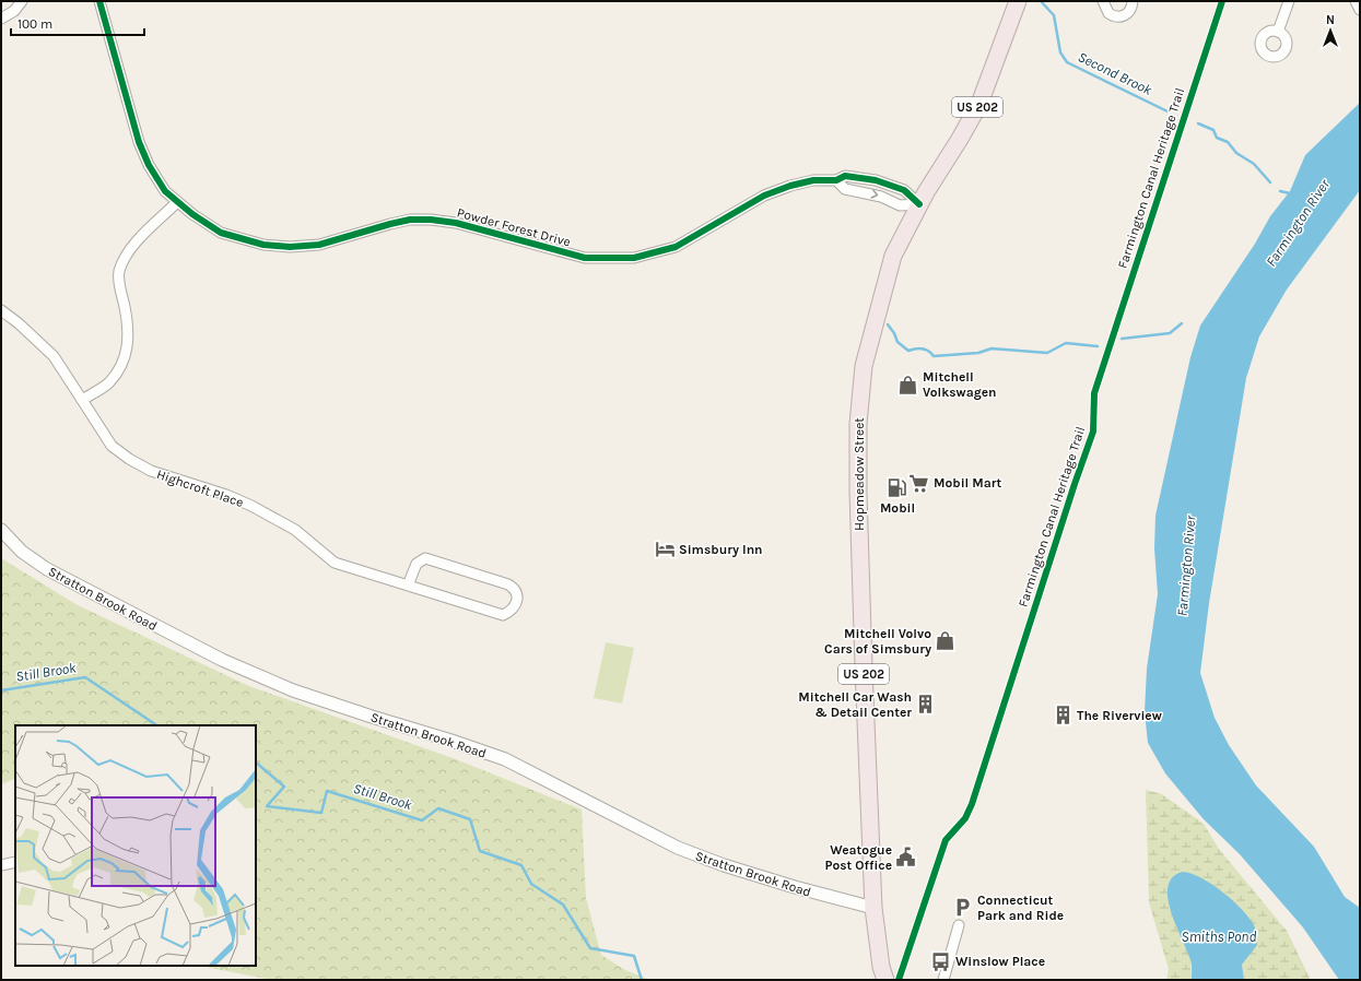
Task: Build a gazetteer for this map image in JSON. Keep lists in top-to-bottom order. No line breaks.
{"streets":{"highway":["US 202","Hopmeadow Street"],"street":["Powder Forest Drive","Highcroft Place","Stratton Brook Road"],"cycle path":["Farmington Canal Heritage Trail"]},"crossings":[["Powder Forest Drive","Hopmeadow Street"],["Hopmeadow Street","Stratton Brook Road"]],"water":["Second Brook","Farmington River","Still Brook","Smiths Pond"],"places":{"shop":["Mitchell Volkswagen","Mitchell Volvo Cars of Simsbury"],"supermarket":["Mobil Mart"],"fuel station":["Mobil"],"hotel":["Simsbury Inn"],"building":["Mitchell Car Wash & Detail Center","The Riverview"],"public building":["Weatogue Post Office"],"parking":["Connecticut Park and Ride"],"bus stop":["Winslow Place"]},"scale_bar":"100 m","north":"top"}
